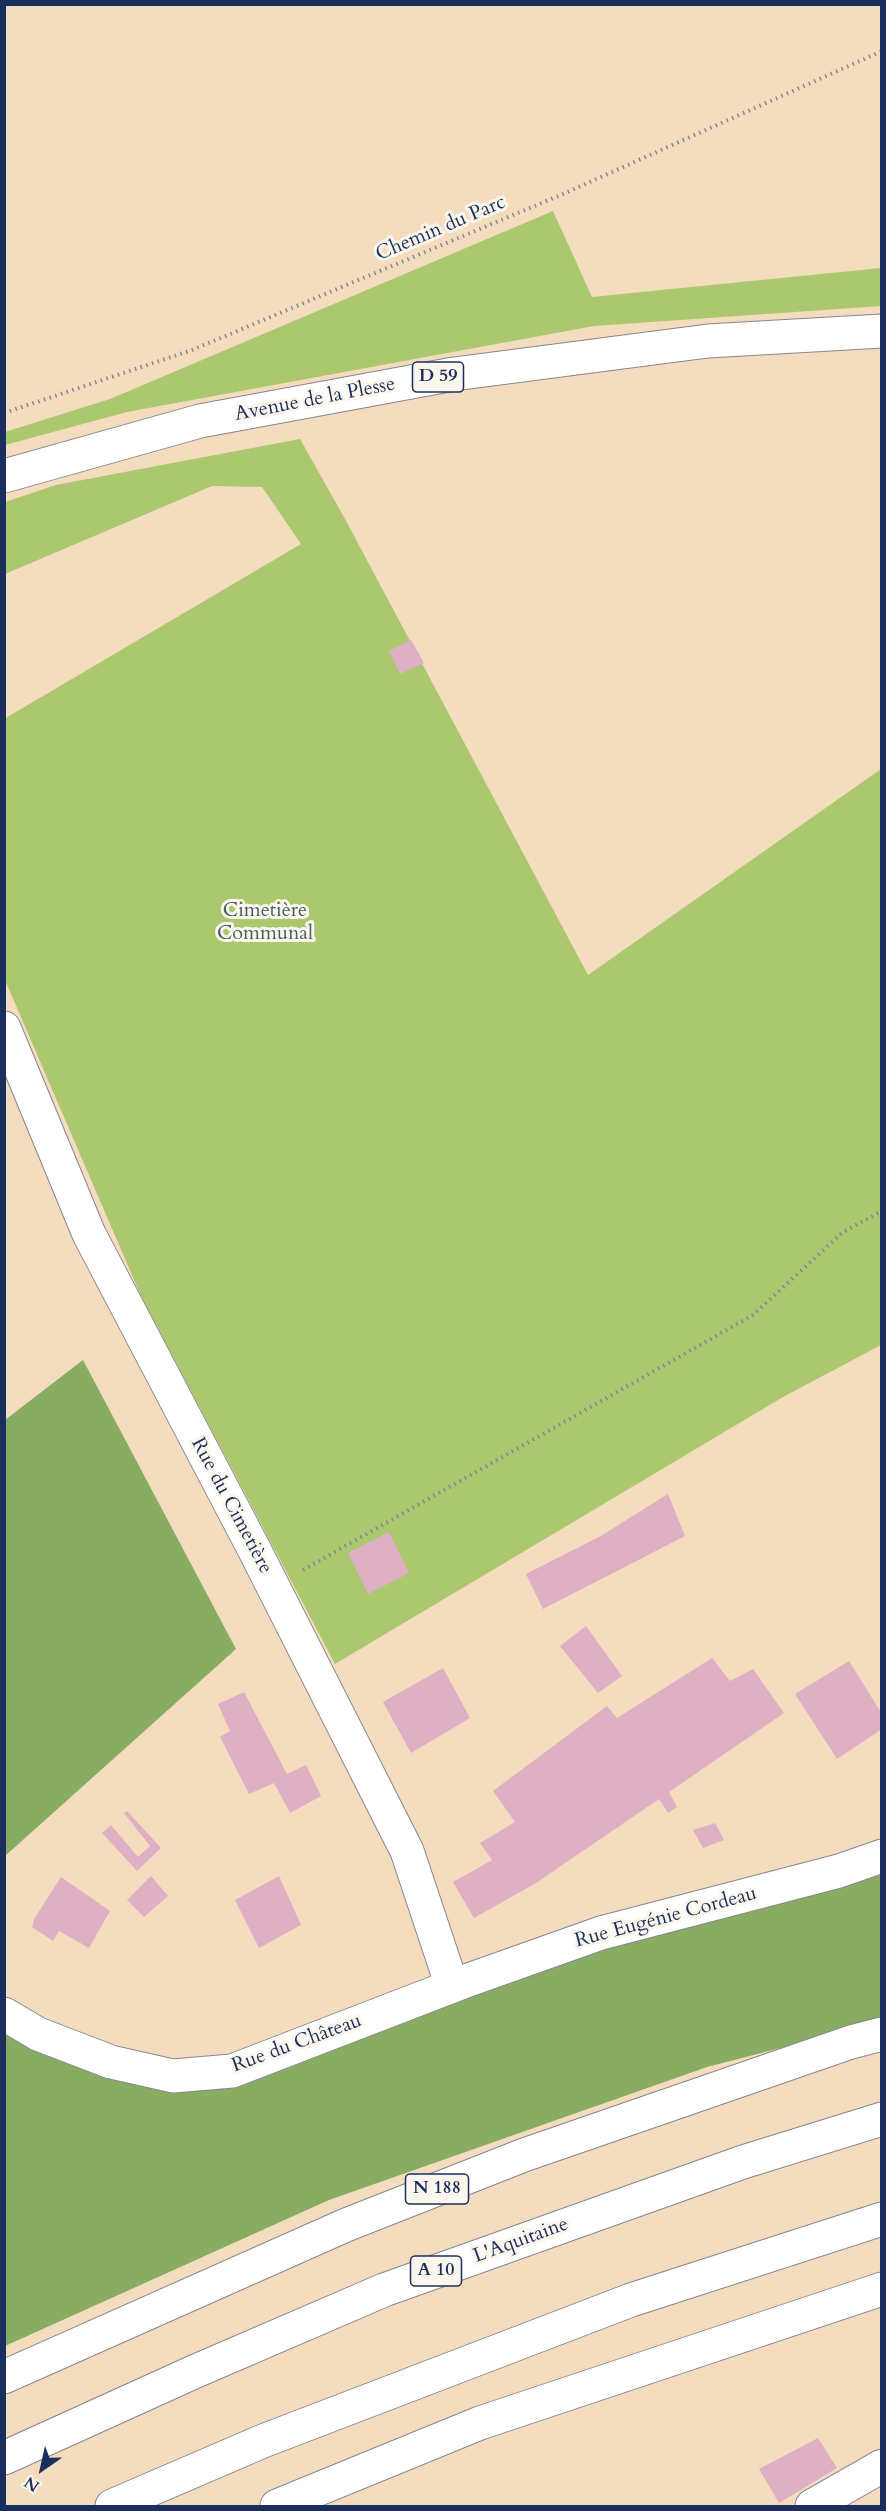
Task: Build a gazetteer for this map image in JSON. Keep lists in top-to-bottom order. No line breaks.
{"streets":{"main road":["D 59","Avenue de la Plesse","Rue du Cimetière","Rue Eugénie Cordeau","Rue du Château","N 188","L'Aquitaine","A 10"],"path":["Chemin du Parc"]},"crossings":[["Rue du Cimetière","Rue Eugénie Cordeau"],["Rue du Cimetière","Rue du Château"],["Rue Eugénie Cordeau","Rue du Château"]],"parks":["Cimetière Communal"],"north":"bottom left"}
